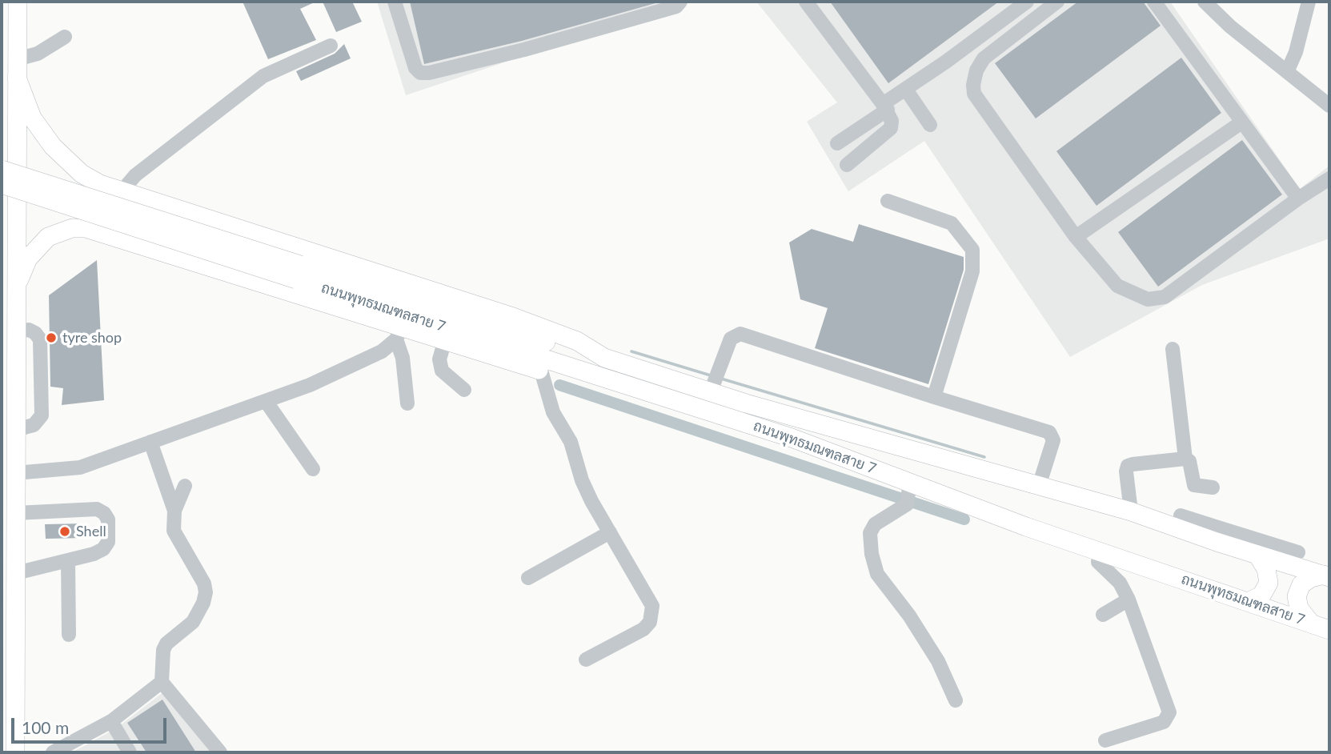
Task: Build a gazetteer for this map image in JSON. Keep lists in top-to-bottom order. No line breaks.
{"streets":{"main road":["ถนนพุทธมณฑลสาย 7"]},"places":["tyre shop","Shell"],"scale_bar":"100 m"}
